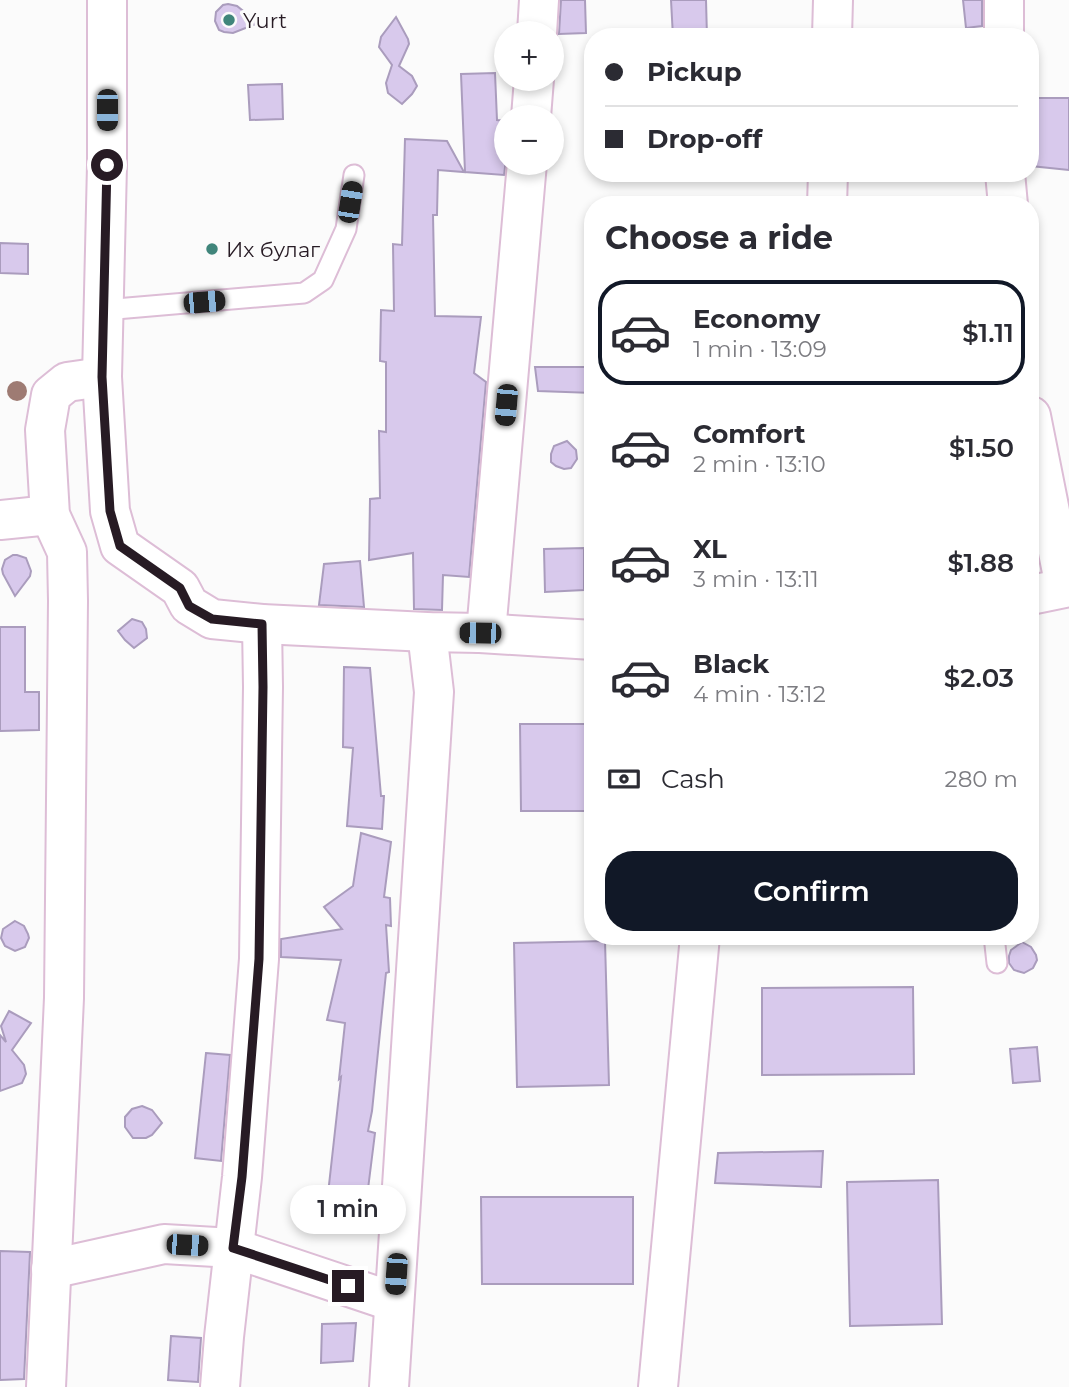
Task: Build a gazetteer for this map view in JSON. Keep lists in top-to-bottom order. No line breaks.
{"places":["Yurt","Их булаг"],"page":{"map_buttons":["+","−"],"banner":["Pickup","Drop-off"],"heading":"Choose a ride","list":[{"name":"Economy","note":"1 min · 13:09","value":"$1.11"},{"name":"Comfort","note":"2 min · 13:10","value":"$1.50"},{"name":"XL","note":"3 min · 13:11","value":"$1.88"},{"name":"Black","note":"4 min · 13:12","value":"$2.03"}],"pay":["Cash","280 m"],"buttons":"Confirm","bubble":"1 min"}}
